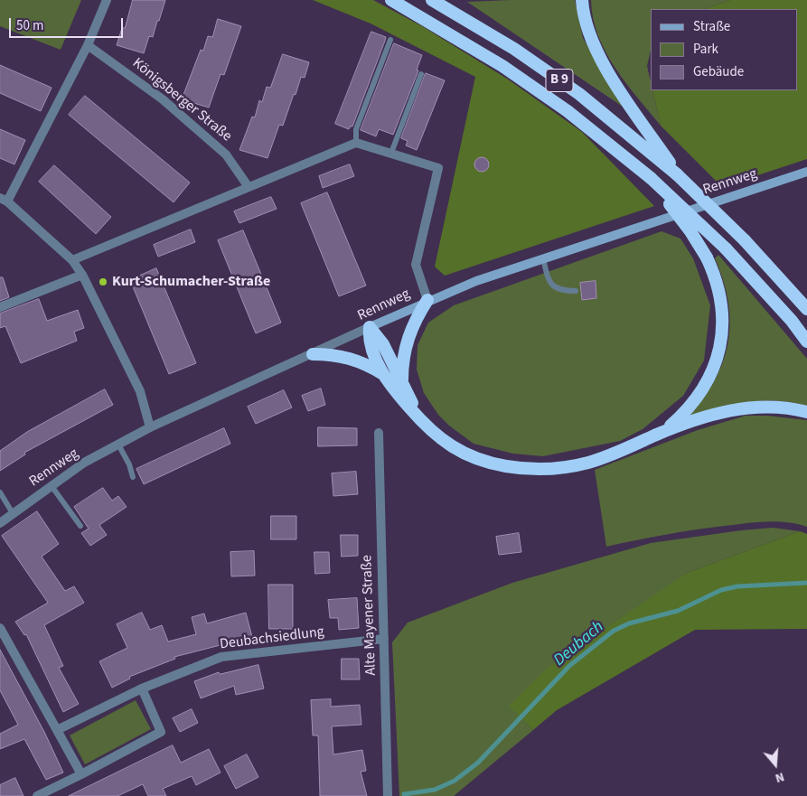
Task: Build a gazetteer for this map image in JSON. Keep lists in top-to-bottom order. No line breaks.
{"streets":{"highway":["B 9"],"main road":["Rennweg"],"street":["Königsberger Straße","Alte Mayener Straße","Deubachsiedlung"]},"crossings":[["Alte Mayener Straße","Deubachsiedlung"]],"water":["Deubach"],"places":["Kurt-Schumacher-Straße"],"legend":["Straße","Park","Gebäude"],"scale_bar":"50 m","north":"bottom"}
